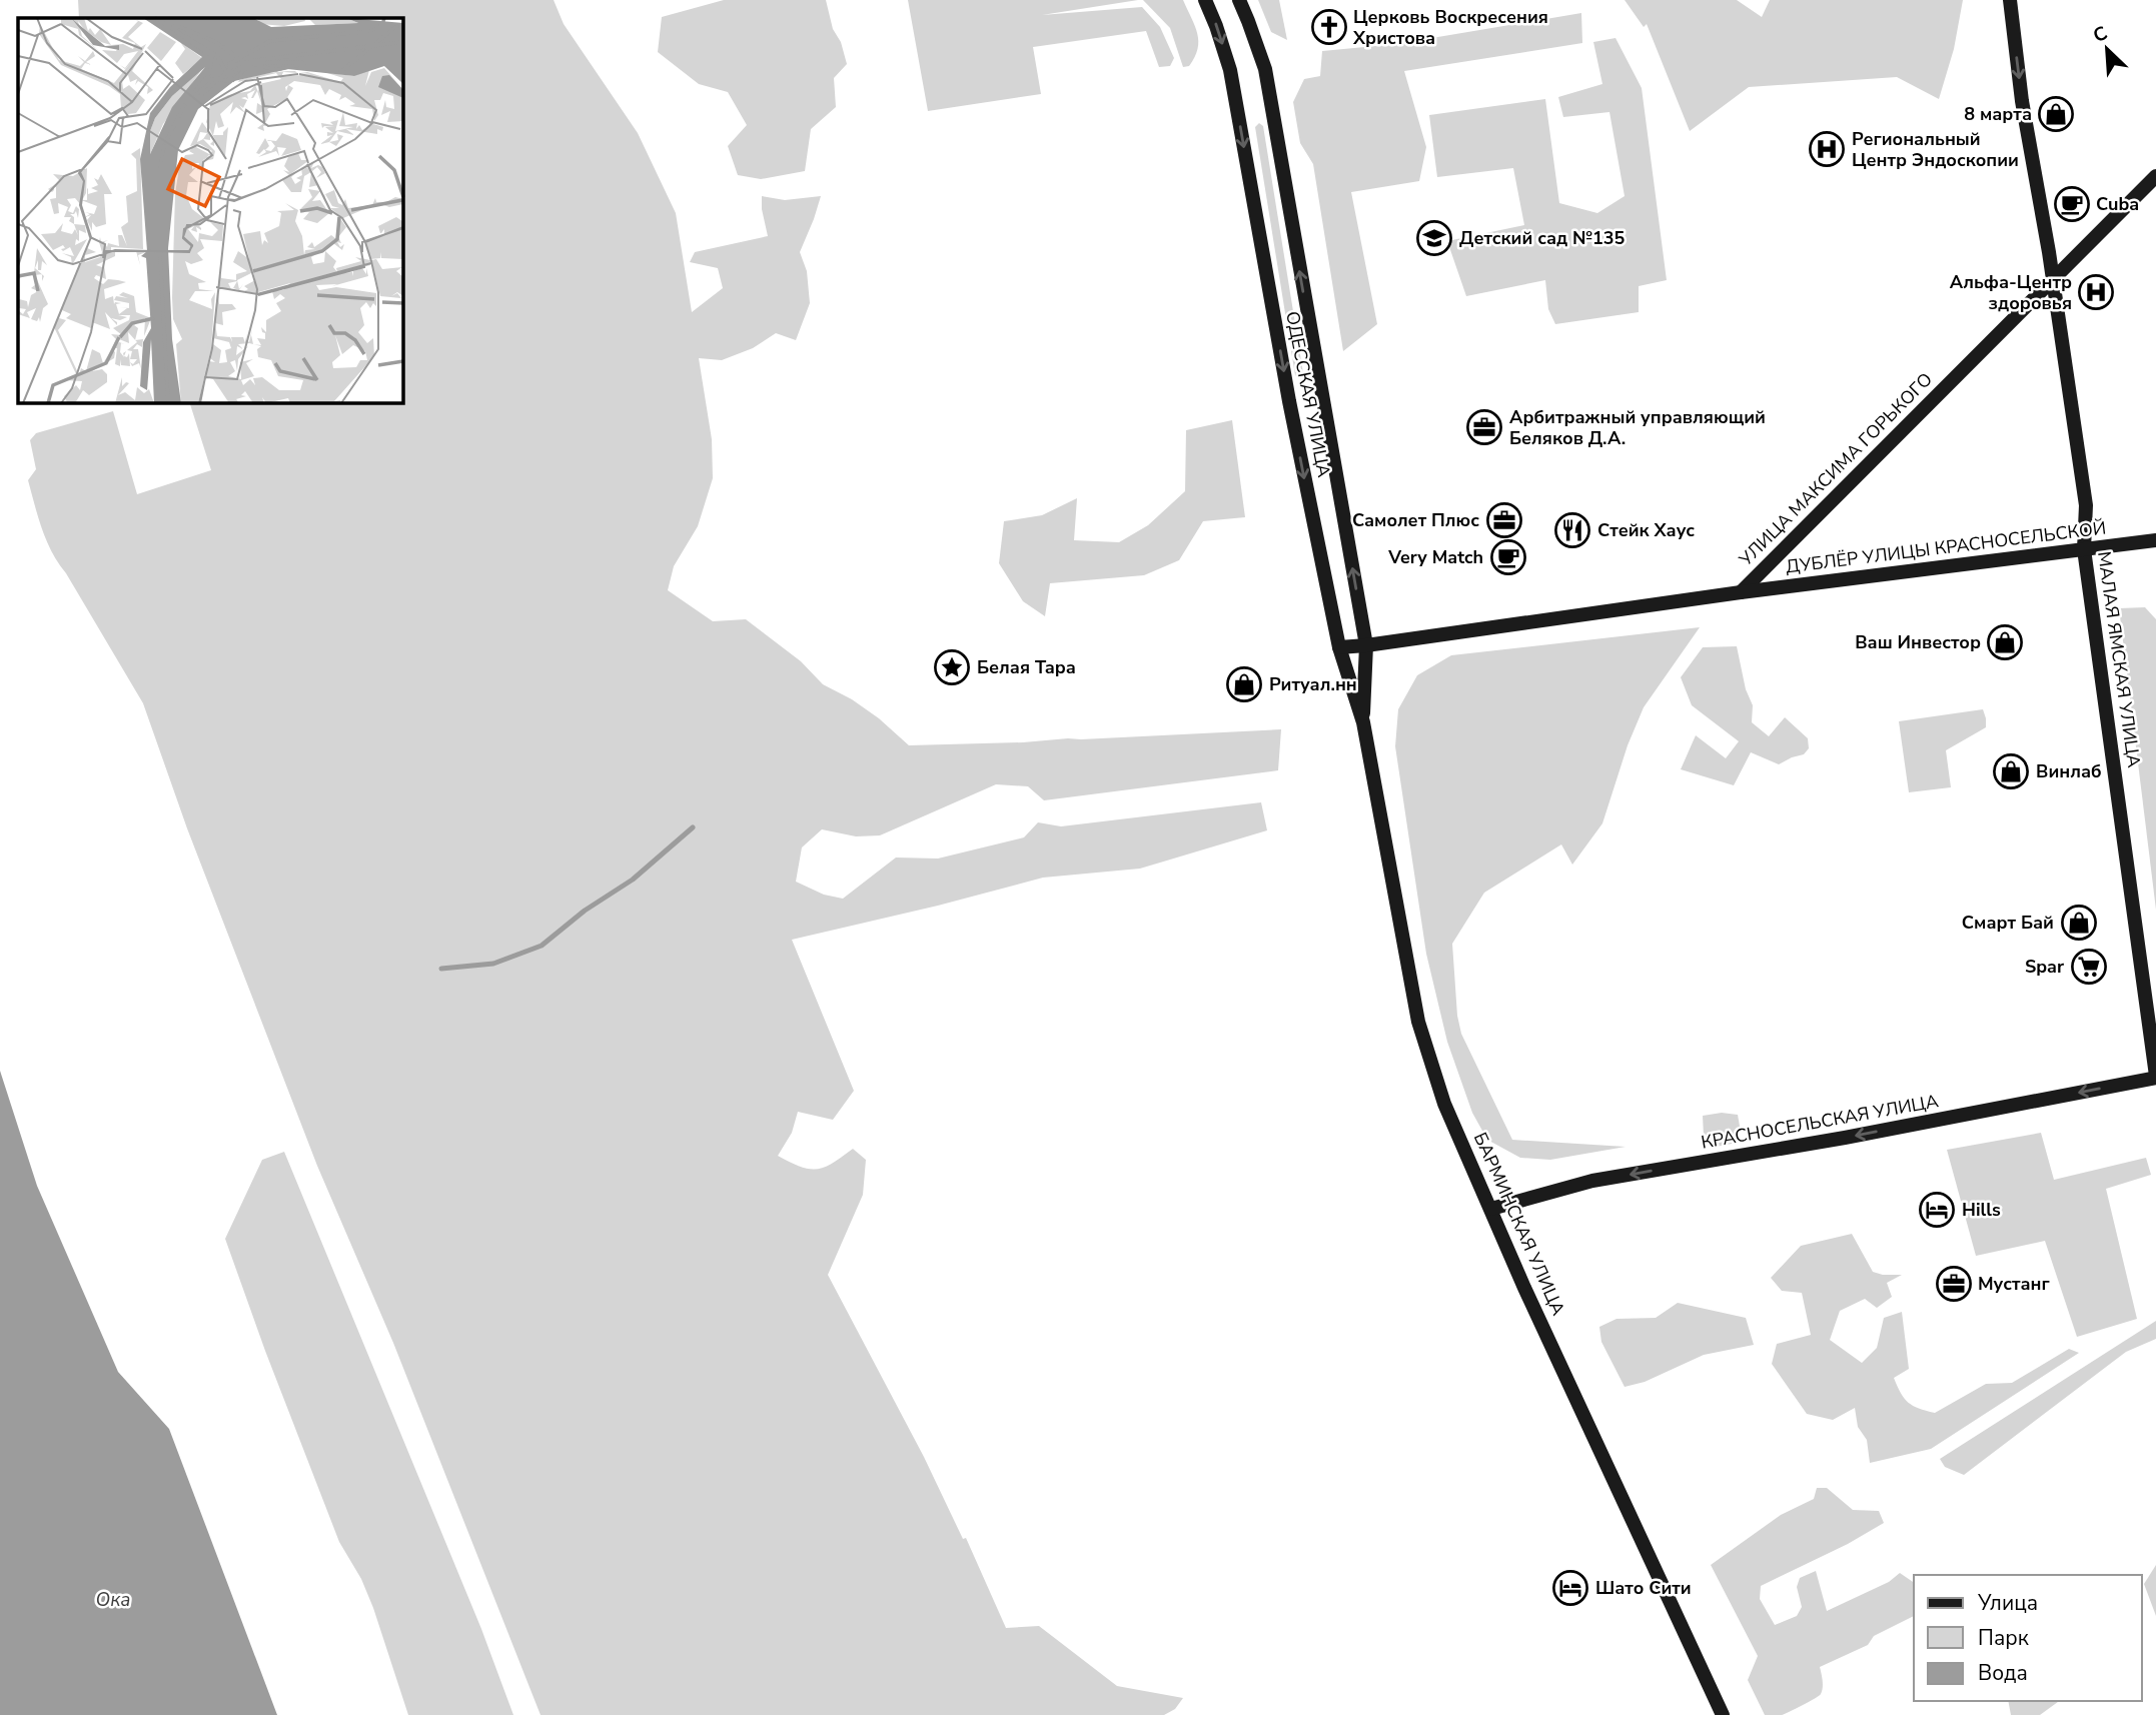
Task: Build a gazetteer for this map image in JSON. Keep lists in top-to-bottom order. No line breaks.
{"streets":{"main road":["ОДЕССКАЯ УЛИЦА","УЛИЦА МАКСИМА ГОРЬКОГО","ДУБЛЁР УЛИЦЫ КРАСНОСЕЛЬСКОЙ","МАЛАЯ ЯМСКАЯ УЛИЦА","КРАСНОСЕЛЬСКАЯ УЛИЦА","БАРМИНСКАЯ УЛИЦА"]},"crossings":[["ОДЕССКАЯ УЛИЦА","УЛИЦА МАКСИМА ГОРЬКОГО"],["ОДЕССКАЯ УЛИЦА","БАРМИНСКАЯ УЛИЦА"],["УЛИЦА МАКСИМА ГОРЬКОГО","ДУБЛЁР УЛИЦЫ КРАСНОСЕЛЬСКОЙ"],["УЛИЦА МАКСИМА ГОРЬКОГО","МАЛАЯ ЯМСКАЯ УЛИЦА"],["ДУБЛЁР УЛИЦЫ КРАСНОСЕЛЬСКОЙ","МАЛАЯ ЯМСКАЯ УЛИЦА"],["МАЛАЯ ЯМСКАЯ УЛИЦА","КРАСНОСЕЛЬСКАЯ УЛИЦА"],["КРАСНОСЕЛЬСКАЯ УЛИЦА","БАРМИНСКАЯ УЛИЦА"]],"one_way":["КРАСНОСЕЛЬСКАЯ УЛИЦА"],"water":["Ока"],"places":{"church":["Церковь Воскресения Христова"],"shop":["8 марта","Ваш Инвестор","Ритуал.нн","Винлаб","Смарт Бай"],"hospital":["Региональный Центр Эндоскопии","Альфа-Центр здоровья"],"cafe":["Cuba","Very Match"],"school or university":["Детский сад №135"],"office":["Арбитражный управляющий Беляков Д.А.","Самолет Плюс","Мустанг"],"restaurant":["Стейк Хаус"],"place":["Белая Тара"],"supermarket":["Spar"],"hotel":["Hills","Шато Сити"]},"legend":["Улица","Парк","Вода"],"north":"top left"}
